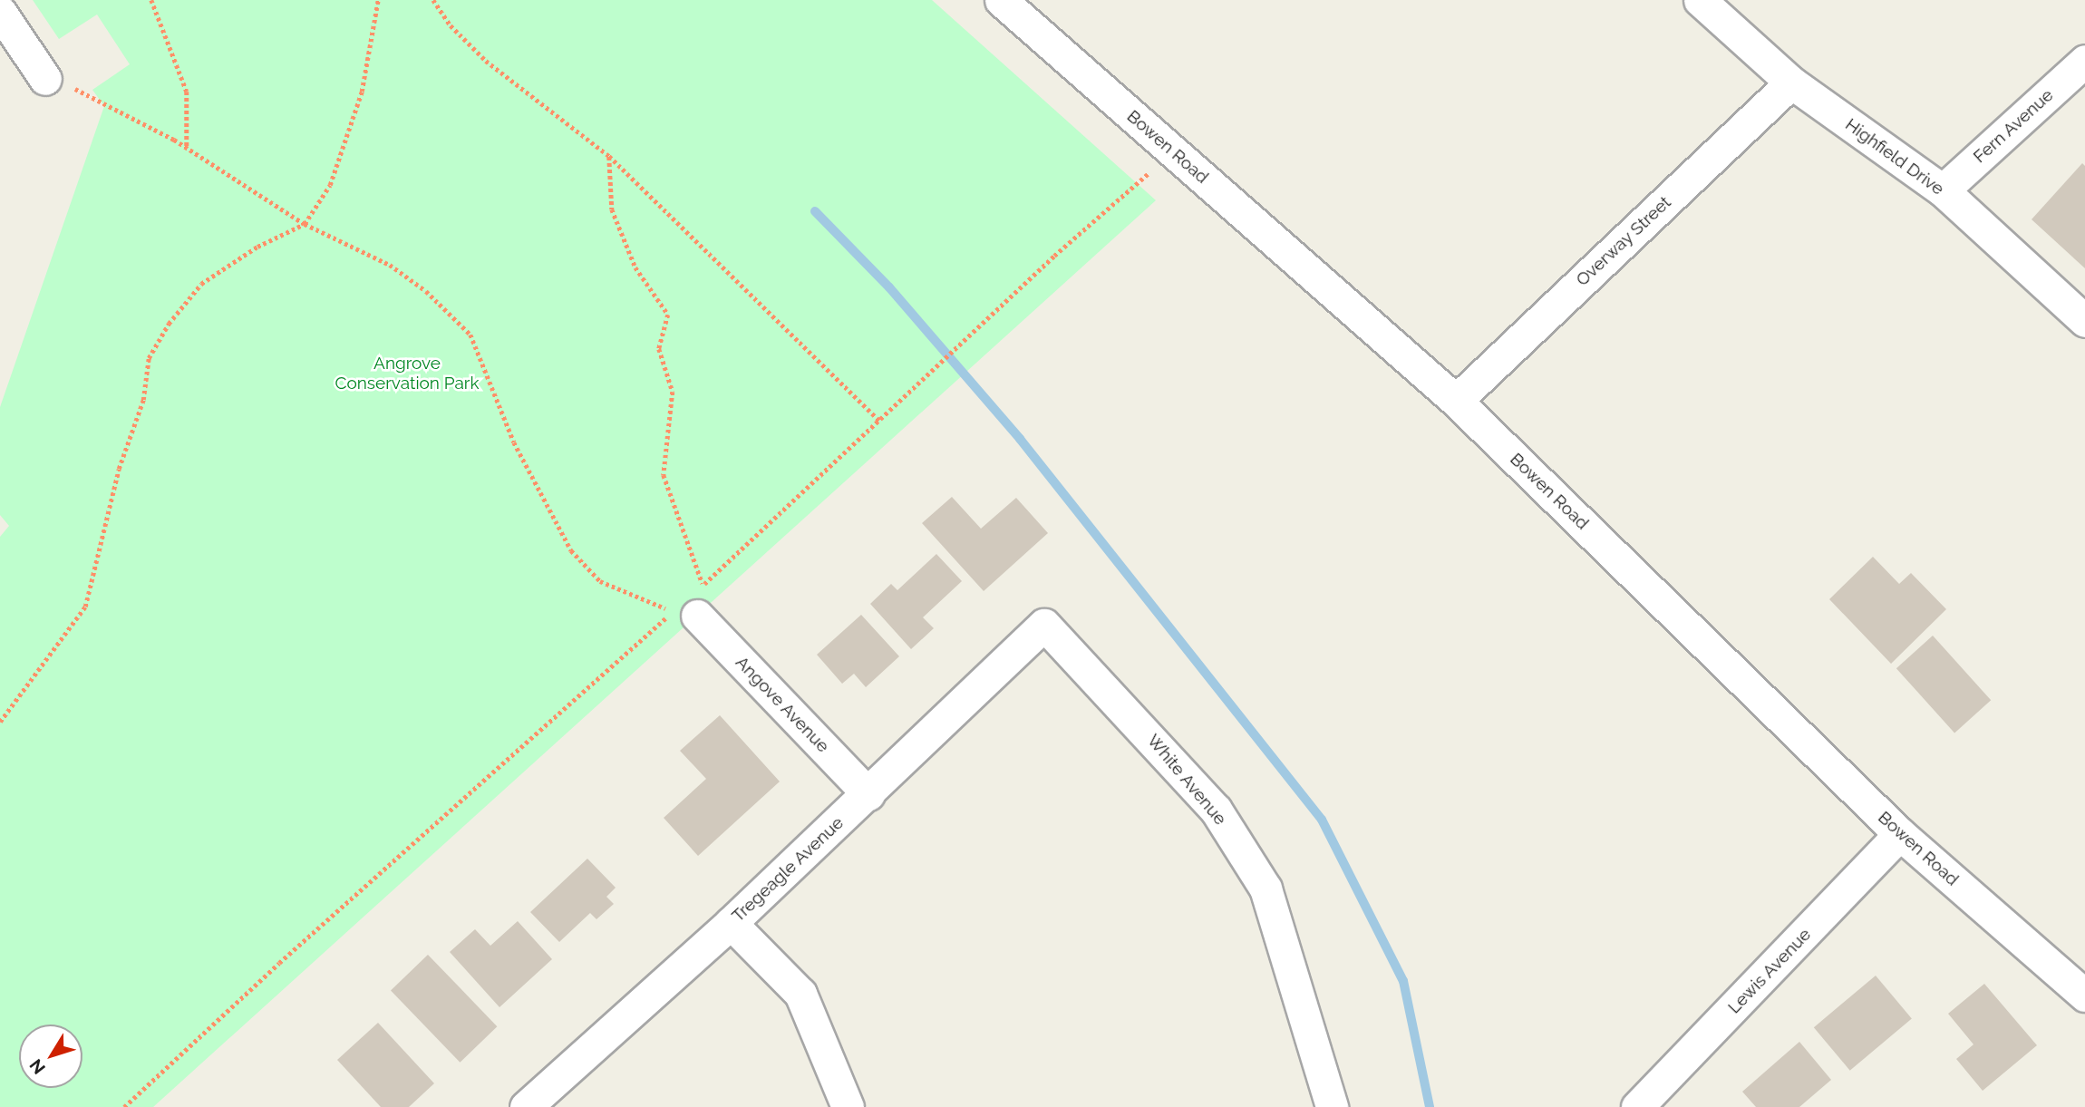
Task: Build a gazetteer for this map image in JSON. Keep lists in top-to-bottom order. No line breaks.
{"streets":{"street":["Fern Avenue","Bowen Road","Highfield Drive","Overway Street","Angove Avenue","White Avenue","Tregeagle Avenue","Lewis Avenue"]},"crossings":[["Fern Avenue","Highfield Drive"],["Bowen Road","Overway Street"],["Bowen Road","Lewis Avenue"],["Highfield Drive","Overway Street"],["Angove Avenue","Tregeagle Avenue"],["White Avenue","Tregeagle Avenue"]],"parks":["Angrove Conservation Park"],"north":"bottom left"}
